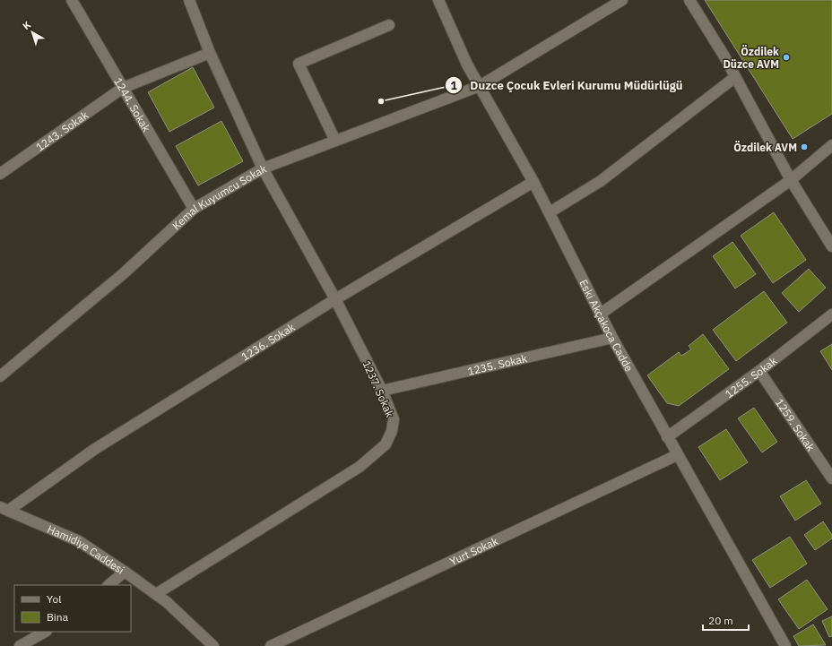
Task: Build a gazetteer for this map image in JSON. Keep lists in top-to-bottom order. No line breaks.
{"streets":{"street":["1244. Sokak","1243. Sokak","Kemal Kuyumcu Sokak","Eski Akçakoca Cadde","1236. Sokak","1235. Sokak","1255. Sokak","1237. Sokak","1259. Sokak","Hamidiye Caddesi","Yurt Sokak"]},"crossings":[["1244. Sokak","1243. Sokak"],["1244. Sokak","Kemal Kuyumcu Sokak"],["1243. Sokak","1237. Sokak"],["Kemal Kuyumcu Sokak","Eski Akçakoca Cadde"],["Kemal Kuyumcu Sokak","1237. Sokak"],["Eski Akçakoca Cadde","1236. Sokak"],["Eski Akçakoca Cadde","1235. Sokak"],["Eski Akçakoca Cadde","1255. Sokak"],["Eski Akçakoca Cadde","Yurt Sokak"],["1236. Sokak","1237. Sokak"],["1236. Sokak","Hamidiye Caddesi"],["1235. Sokak","1237. Sokak"],["1255. Sokak","1259. Sokak"],["1237. Sokak","Hamidiye Caddesi"]],"places":["Özdilek Düzce AVM","Duzce Çocuk Evleri Kurumu Müdürlügü","Özdilek AVM"],"legend":["Yol","Bina"],"scale_bar":"20 m","north":"top left"}
